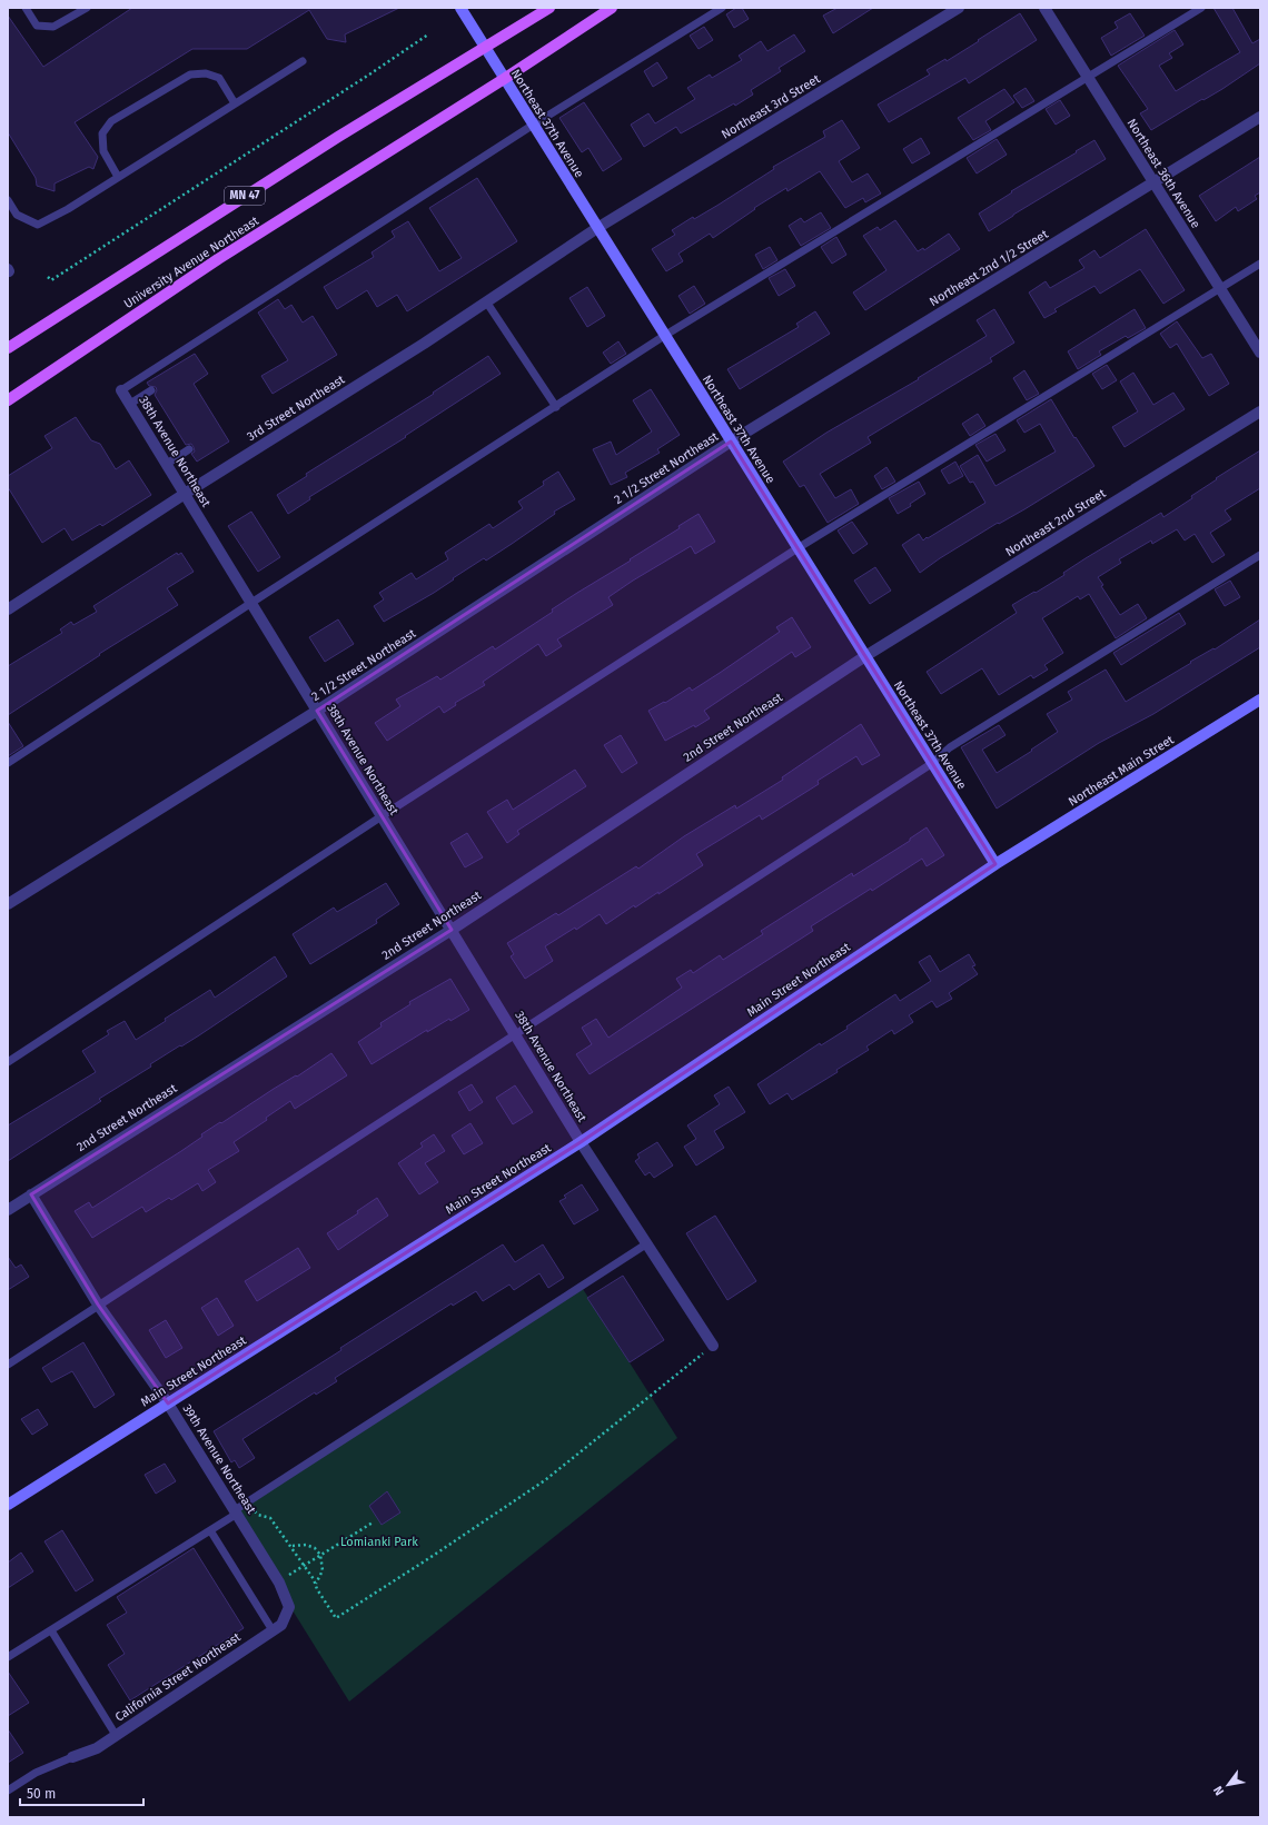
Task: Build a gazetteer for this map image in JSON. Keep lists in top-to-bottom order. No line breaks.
{"streets":{"main road":["MN 47","University Avenue Northeast"],"street":["Northeast 3rd Street","Northeast 37th Avenue","Northeast 36th Avenue","Northeast 2nd 1/2 Street","3rd Street Northeast","38th Avenue Northeast","2 1/2 Street Northeast","Northeast 2nd Street","2nd Street Northeast","Northeast Main Street","Main Street Northeast","39th Avenue Northeast","California Street Northeast"]},"crossings":[["Northeast 3rd Street","Northeast 37th Avenue"],["Northeast 3rd Street","3rd Street Northeast"],["Northeast 37th Avenue","MN 47"],["Northeast 37th Avenue","University Avenue Northeast"],["Northeast 37th Avenue","Northeast 2nd 1/2 Street"],["Northeast 37th Avenue","3rd Street Northeast"],["Northeast 37th Avenue","2 1/2 Street Northeast"],["Northeast 37th Avenue","Northeast 2nd Street"],["Northeast 37th Avenue","2nd Street Northeast"],["Northeast 37th Avenue","Northeast Main Street"],["Northeast 37th Avenue","Main Street Northeast"],["Northeast 36th Avenue","Northeast 2nd 1/2 Street"],["Northeast 2nd 1/2 Street","2 1/2 Street Northeast"],["3rd Street Northeast","38th Avenue Northeast"],["38th Avenue Northeast","2 1/2 Street Northeast"],["38th Avenue Northeast","2nd Street Northeast"],["38th Avenue Northeast","Main Street Northeast"],["Northeast 2nd Street","2nd Street Northeast"],["2nd Street Northeast","39th Avenue Northeast"],["Northeast Main Street","Main Street Northeast"],["Main Street Northeast","39th Avenue Northeast"],["39th Avenue Northeast","California Street Northeast"]],"parks":["Lomianki Park"],"scale_bar":"50 m","north":"bottom left"}
